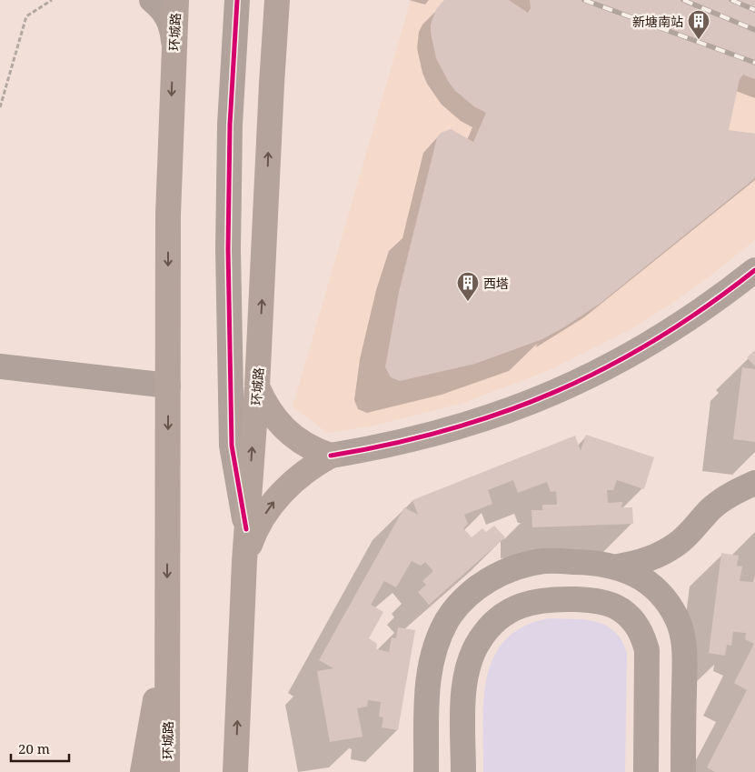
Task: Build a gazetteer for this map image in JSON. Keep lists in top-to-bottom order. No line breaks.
{"streets":{"main road":["环城路"]},"places":{"building":["新塘南站","西塔"]},"scale_bar":"20 m"}
